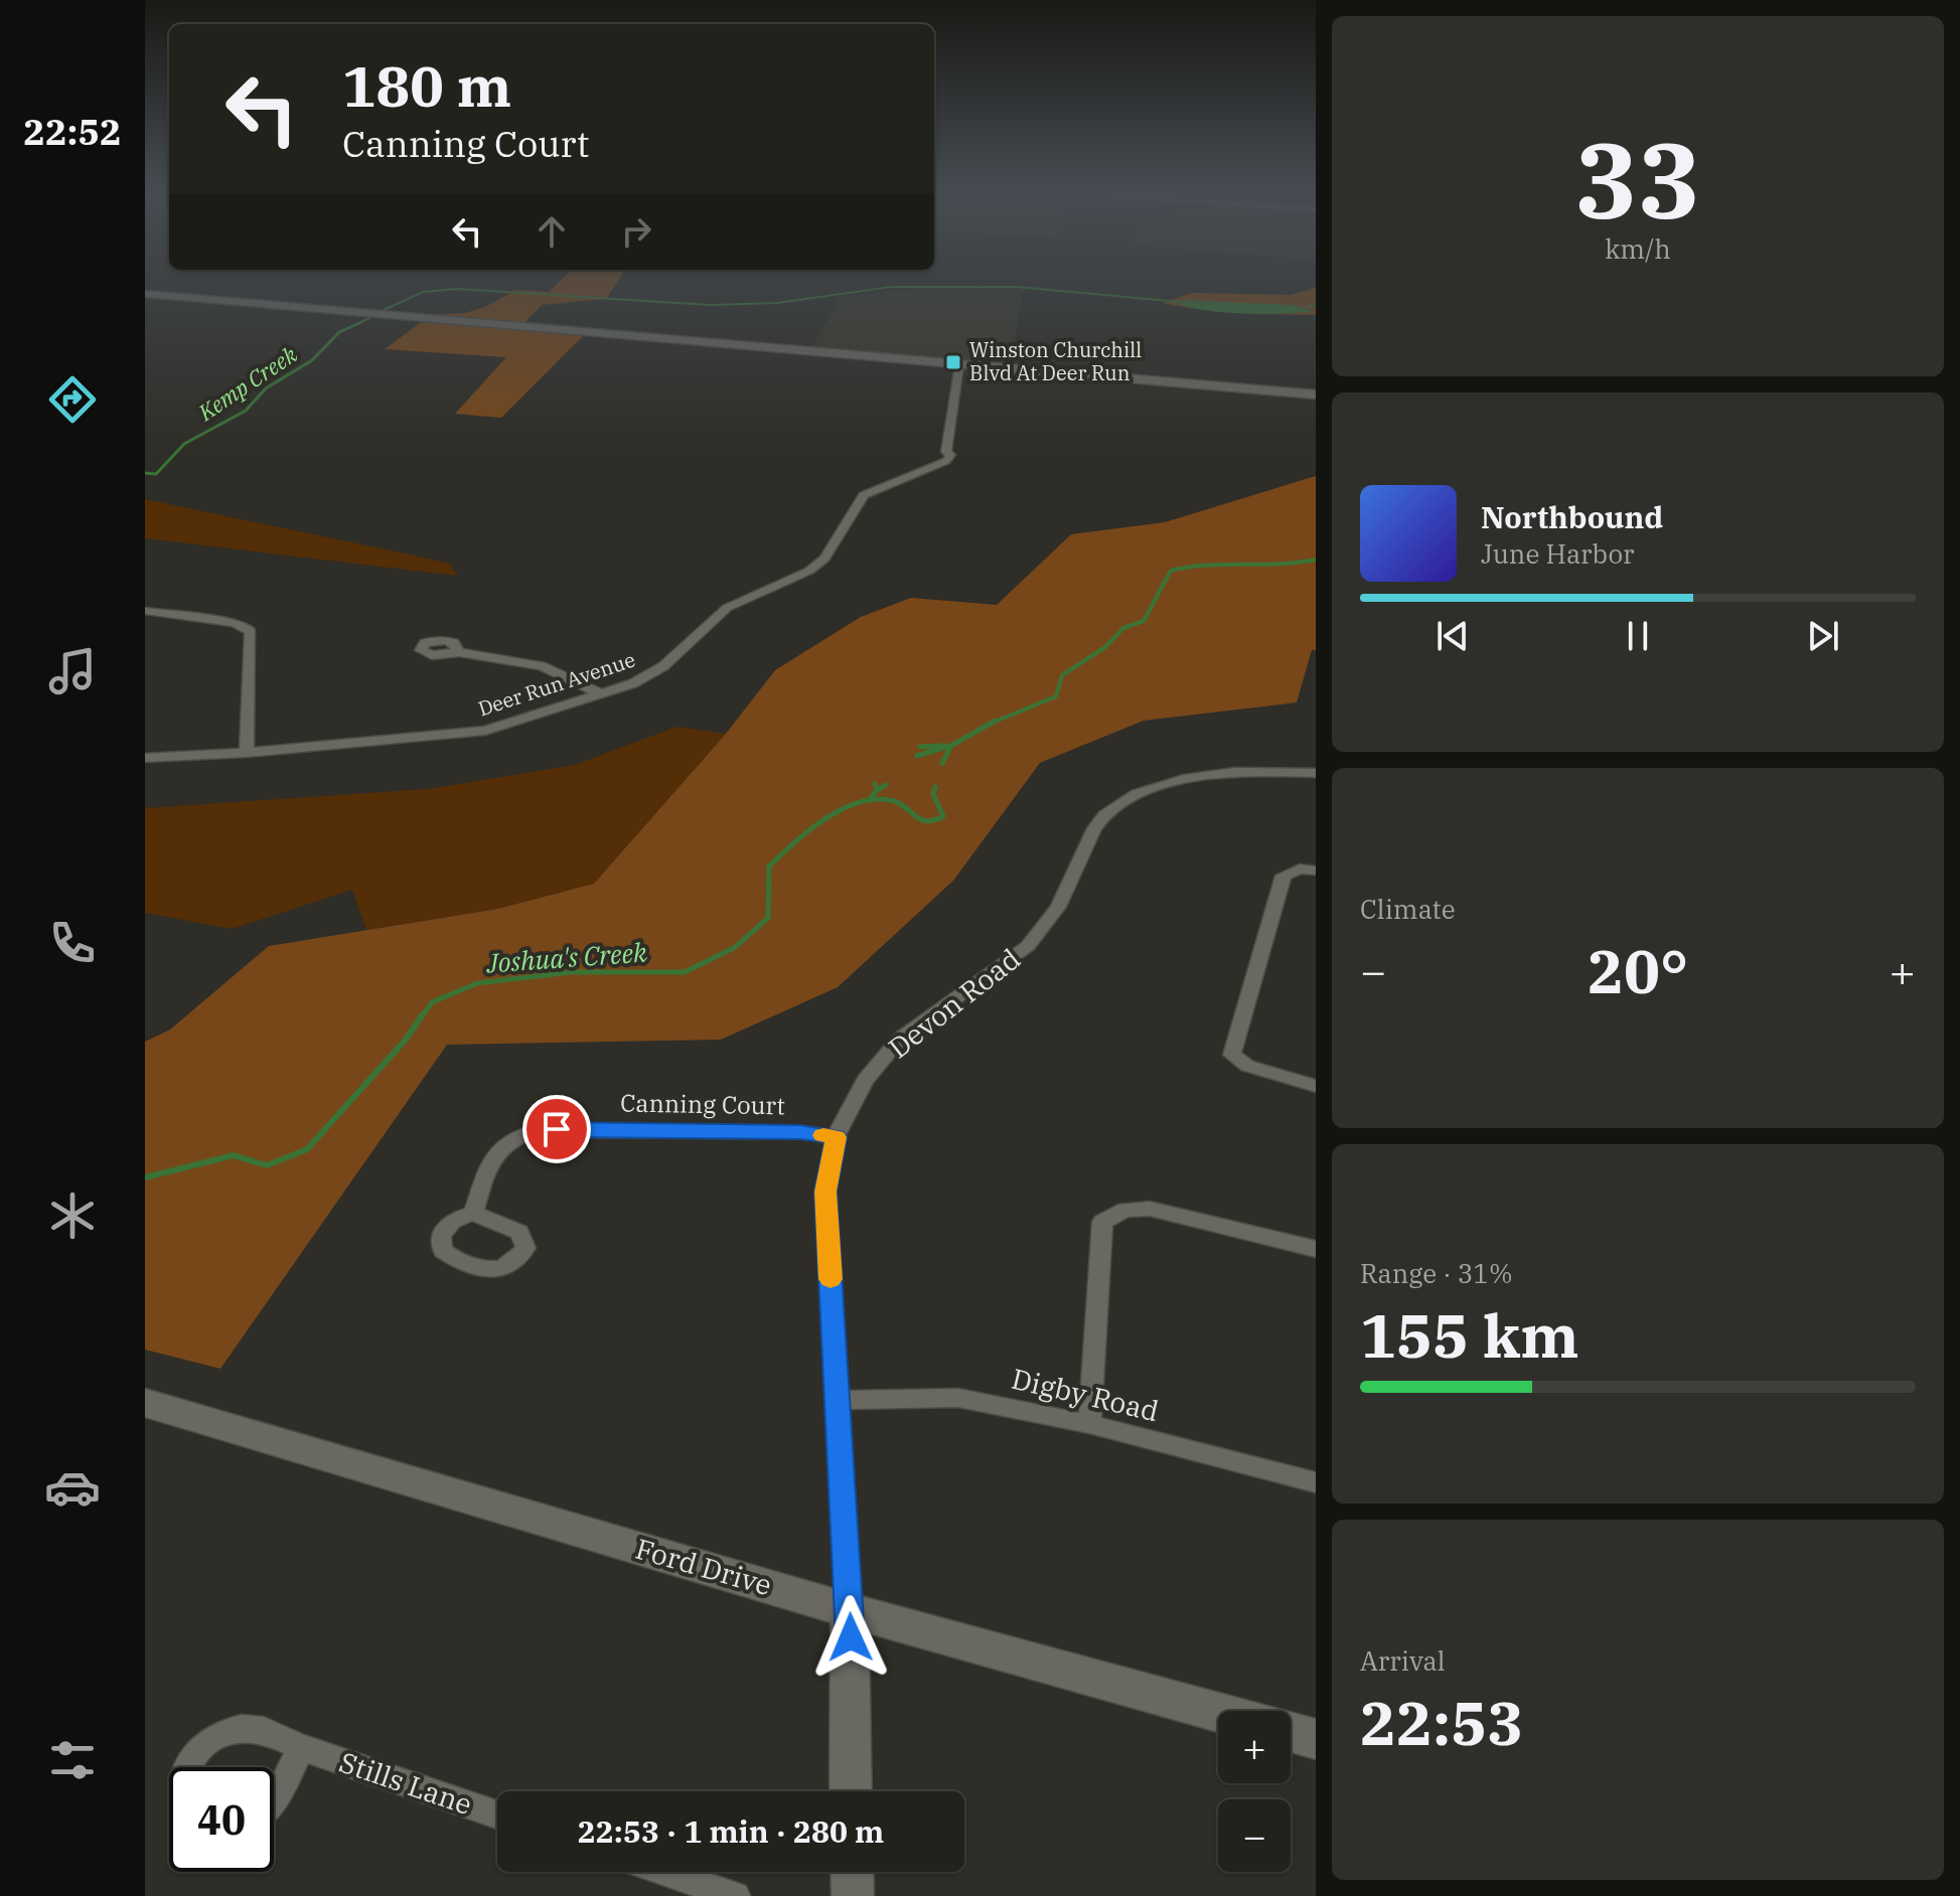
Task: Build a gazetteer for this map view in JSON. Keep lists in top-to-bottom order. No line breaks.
{"streets":{"main road":["Devon Road","Ford Drive"],"street":["Deer Run Avenue","Canning Court","Digby Road","Stills Lane"]},"crossings":[["Devon Road","Canning Court"],["Devon Road","Digby Road"],["Devon Road","Ford Drive"]],"water":["Kemp Creek","Joshua's Creek"],"places":{"transit":["Winston Churchill Blvd At Deer Run"]},"page":{"tabs":"22:52","tile":[["33","km/h"],"Climate",["Range · 31%","155 km"],["Arrival","22:53"]],"turn":["180 m","Canning Court"],"song":["Northbound","June Harbor"],"heat":["−","20°","+"],"map_buttons":["+","−"],"limit":"40","trip":"22:53 · 1 min · 280 m"}}
